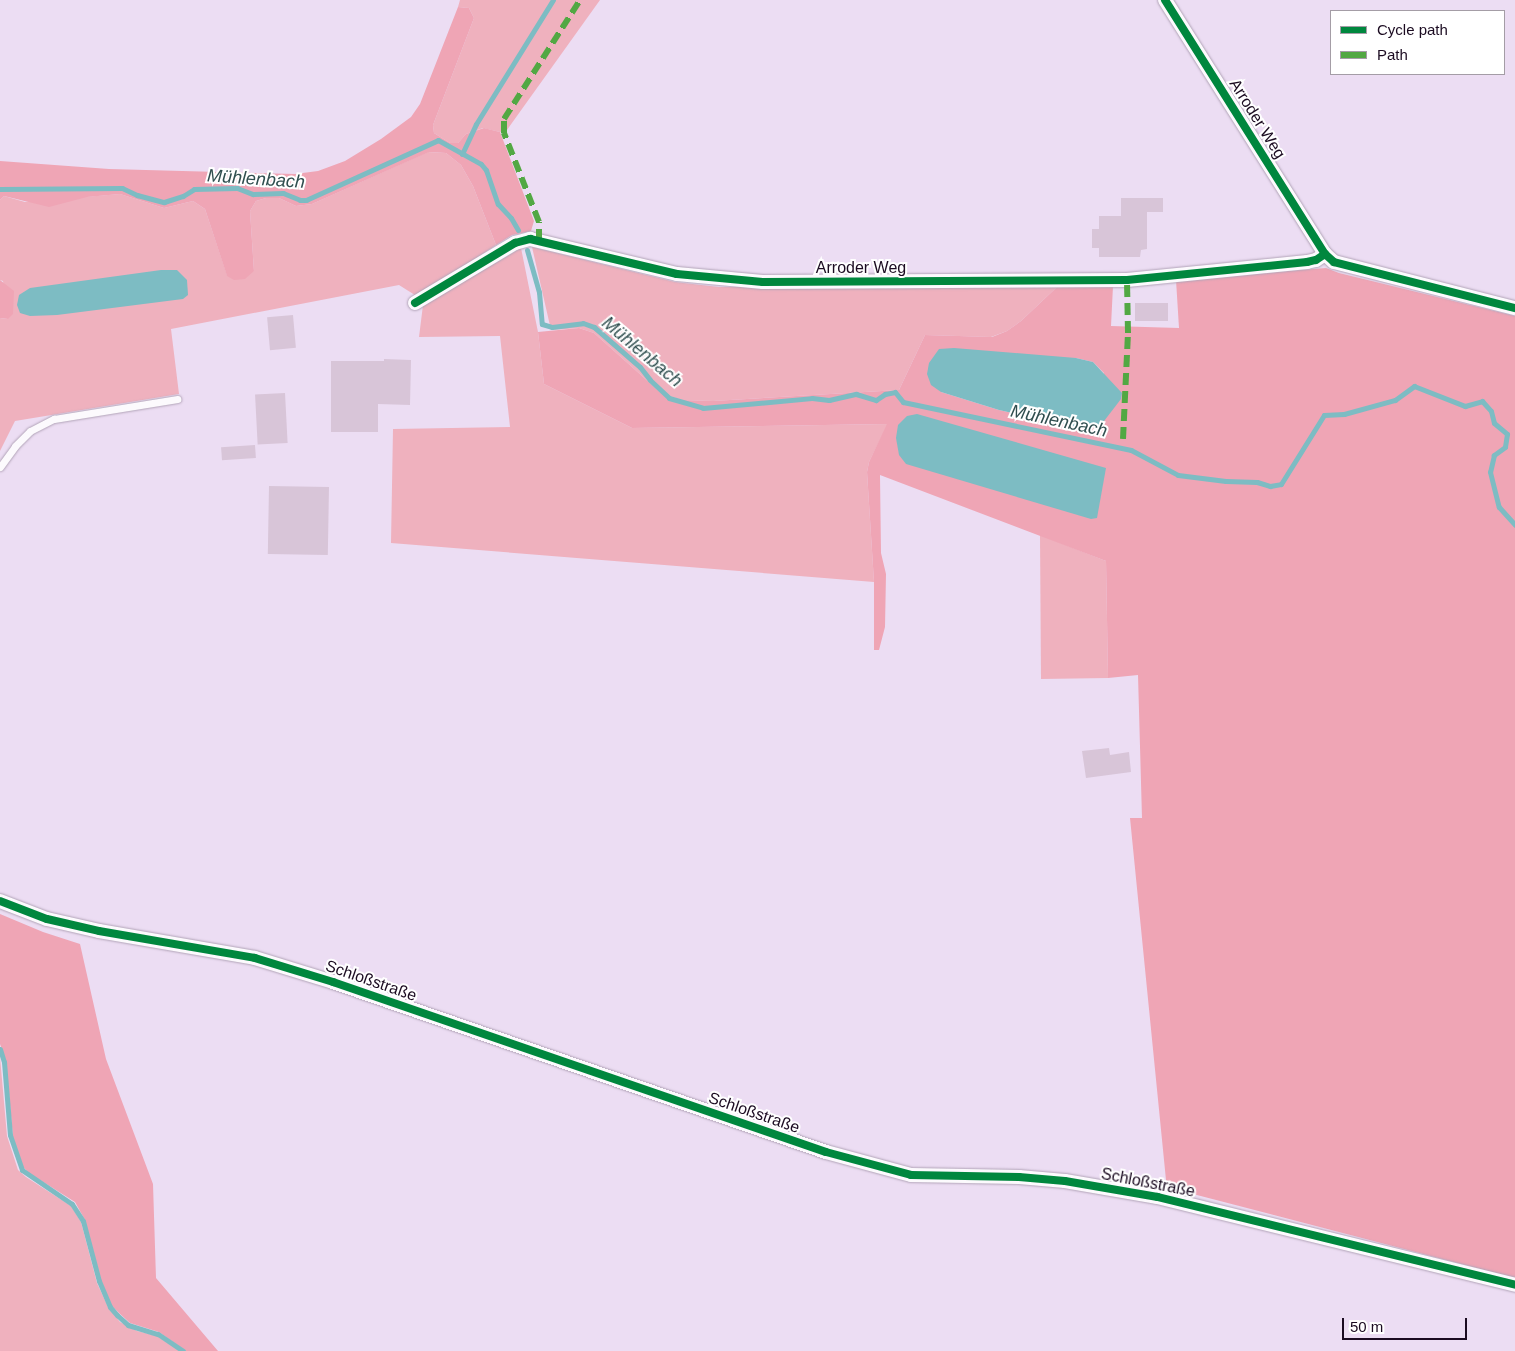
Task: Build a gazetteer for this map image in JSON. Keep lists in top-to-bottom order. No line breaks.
{"streets":{"street":["Arroder Weg","Schloßstraße"]},"water":["Mühlenbach"],"legend":["Cycle path","Path"],"scale_bar":"50 m"}
